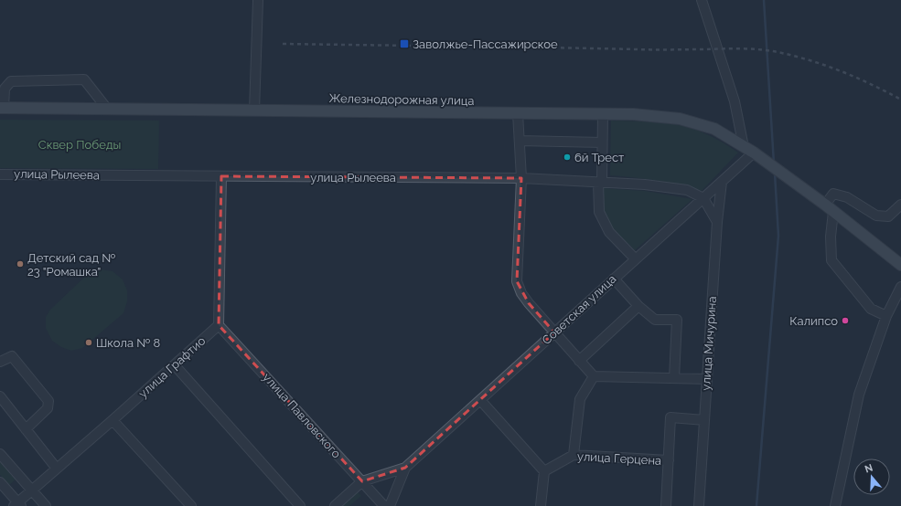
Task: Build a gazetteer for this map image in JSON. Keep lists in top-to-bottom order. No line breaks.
{"streets":{"main road":["Железнодорожная улица"],"street":["улица Рылеева","Советская улица","улица Мичурина","улица Графтио","улица Павловского","улица Герцена"]},"crossings":[["Железнодорожная улица","Советская улица"],["улица Рылеева","Советская улица"],["Советская улица","улица Мичурина"],["улица Графтио","улица Павловского"]],"parks":["Сквер Победы"],"places":{"transit":["Заволжье-Пассажирское"],"other":["6й Трест","Детский сад № 23 \"Ромашка\"","Калипсо","Школа № 8"]},"north":"top"}
